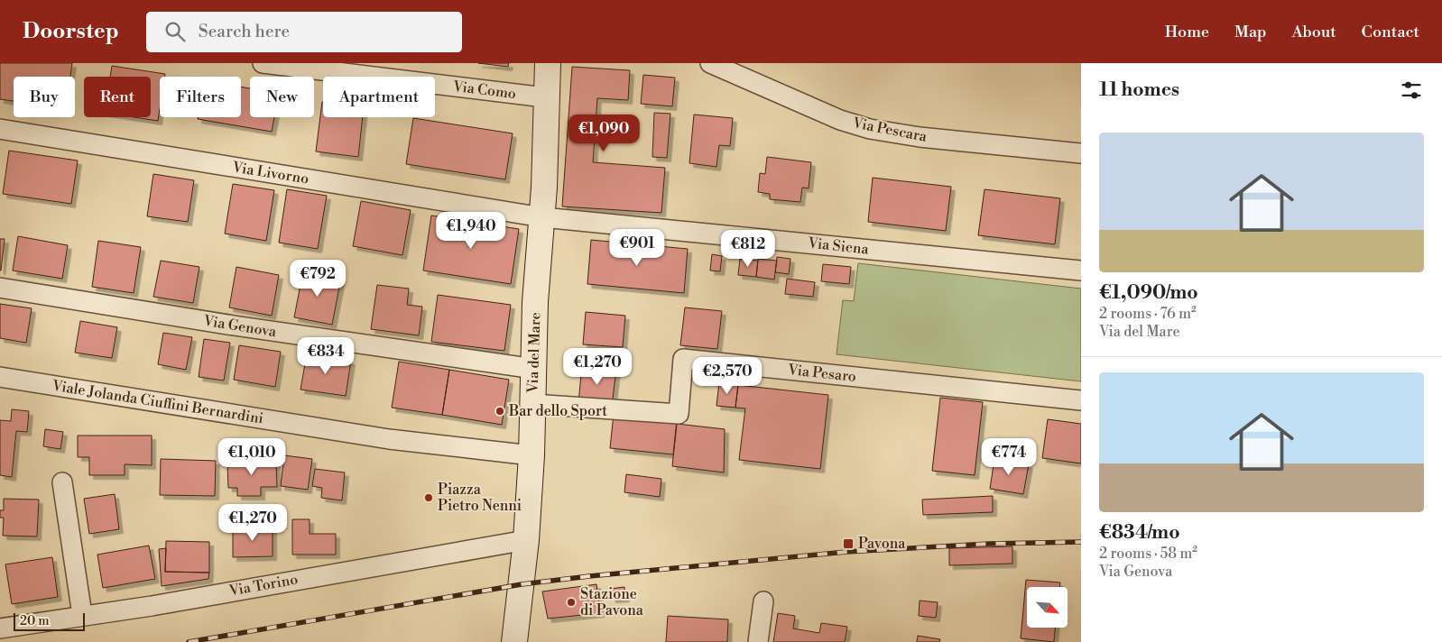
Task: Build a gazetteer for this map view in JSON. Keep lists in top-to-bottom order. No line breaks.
{"streets":{"main road":["Via del Mare"],"street":["Via Como","Via Pescara","Via Livorno","Via Siena","Via Genova","Via Pesaro","Viale Jolanda Ciuffini Bernardini","Via Torino"]},"crossings":[["Via Como","Via del Mare"],["Via Livorno","Via Siena"],["Via Livorno","Via del Mare"],["Via Siena","Via del Mare"],["Via Genova","Via del Mare"],["Via del Mare","Via Pesaro"],["Via del Mare","Viale Jolanda Ciuffini Bernardini"],["Via del Mare","Via Torino"]],"places":{"other":["Bar dello Sport","Piazza Pietro Nenni","Stazione di Pavona"],"transit":["Pavona"]},"scale_bar":"20 m","north":"bottom right","page":{"header":"Doorstep","search":"Search here","nav":["Home","Map","About","Contact"],"heading":"11 homes","chip":["Buy","Rent","Filters","New","Apartment"],"price":["€1,090","€1,940","€901","€812","€792","€834","€1,270","€2,570","€1,010","€774","€1,270"],"list":[{"name":"€1,090/mo","note":"2 rooms · 76 m² · Via del Mare"},{"name":"€834/mo","note":"2 rooms · 58 m² · Via Genova"}],"scale":"20 m"}}
